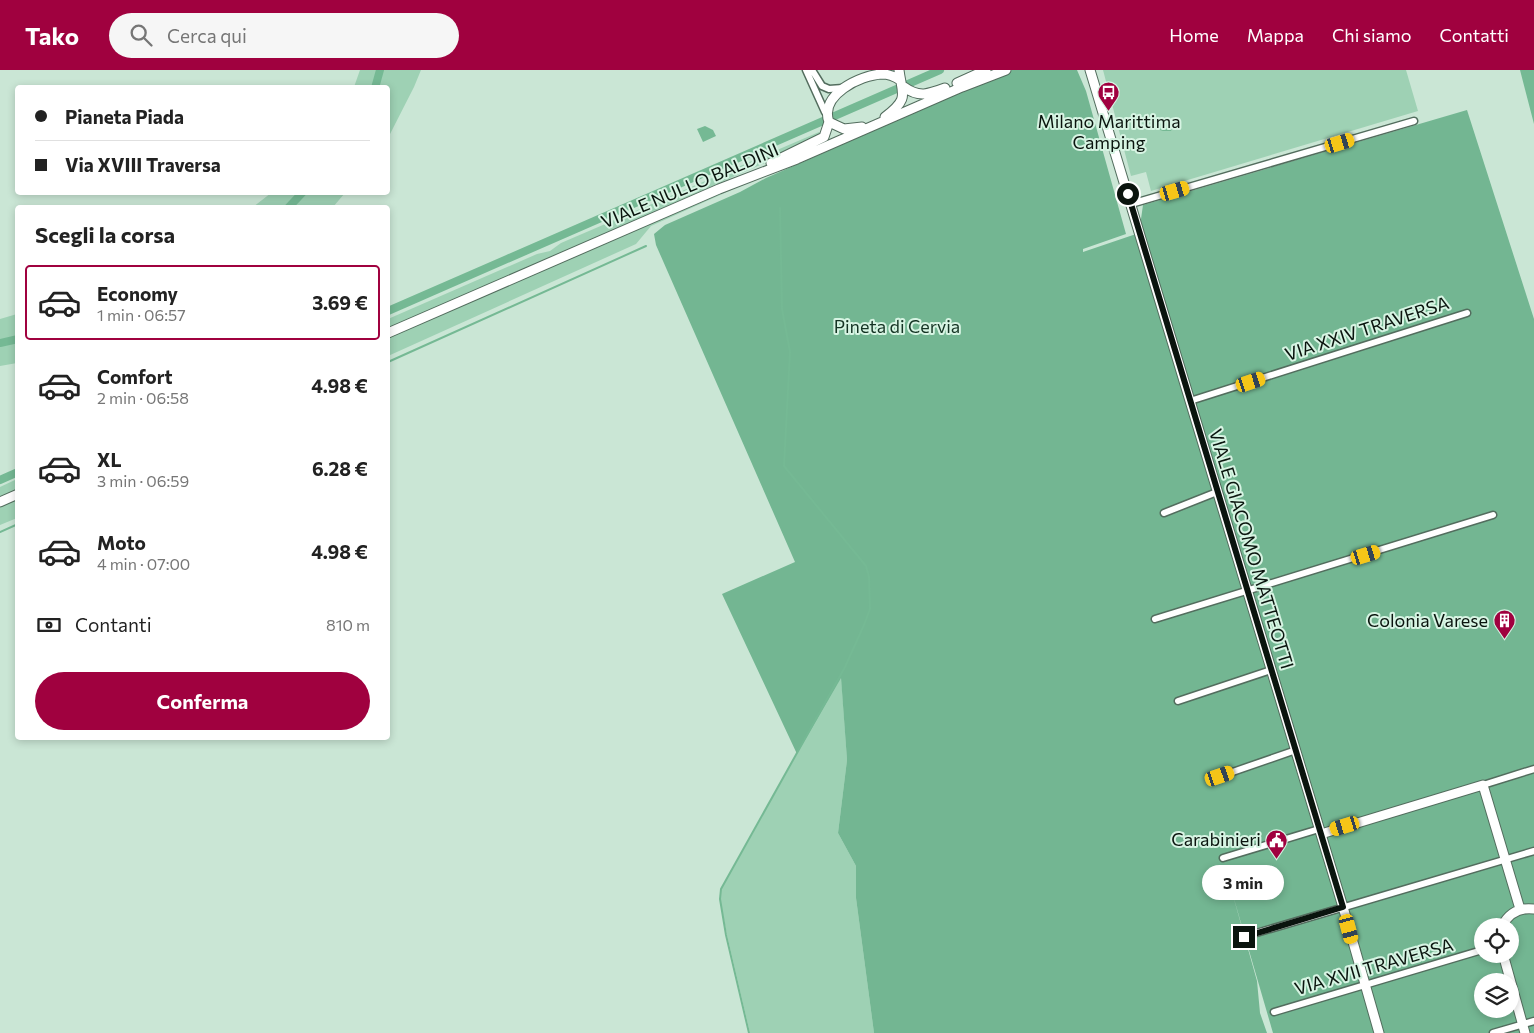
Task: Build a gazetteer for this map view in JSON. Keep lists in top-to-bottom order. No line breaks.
{"streets":{"street":["VIALE NULLO BALDINI","VIA XXIV TRAVERSA","VIALE GIACOMO MATTEOTTI","VIA XVII TRAVERSA"]},"crossings":[["VIA XXIV TRAVERSA","VIALE GIACOMO MATTEOTTI"],["VIALE GIACOMO MATTEOTTI","VIA XVII TRAVERSA"]],"parks":["Pineta di Cervia"],"places":{"bus stop":["Milano Marittima Camping"],"building":["Colonia Varese"],"public building":["Carabinieri"]},"page":{"header":"Tako","search":"Cerca qui","nav":["Home","Mappa","Chi siamo","Contatti"],"banner":["Pianeta Piada","Via XVIII Traversa"],"heading":"Scegli la corsa","list":[{"name":"Economy","note":"1 min · 06:57","value":"3.69 €"},{"name":"Comfort","note":"2 min · 06:58","value":"4.98 €"},{"name":"XL","note":"3 min · 06:59","value":"6.28 €"},{"name":"Moto","note":"4 min · 07:00","value":"4.98 €"}],"pay":["Contanti","810 m"],"buttons":"Conferma","bubble":"3 min"}}
